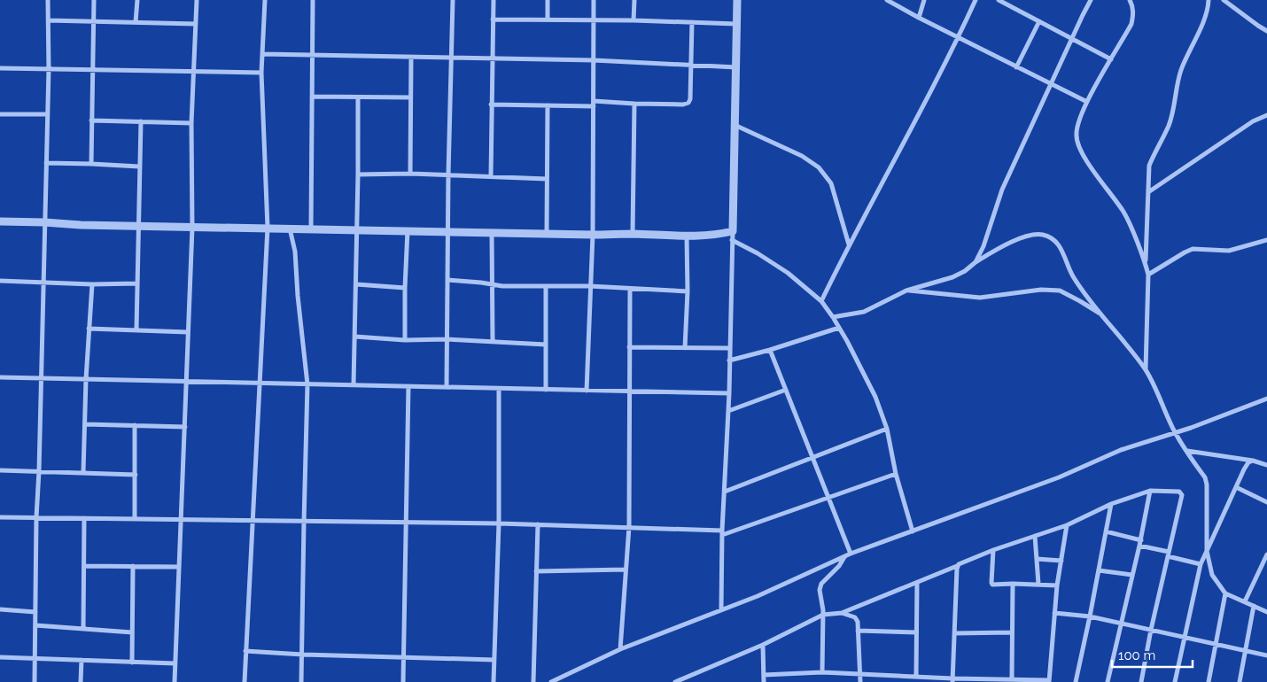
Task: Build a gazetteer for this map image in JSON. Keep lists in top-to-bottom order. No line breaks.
{"scale_bar":"100 m"}
